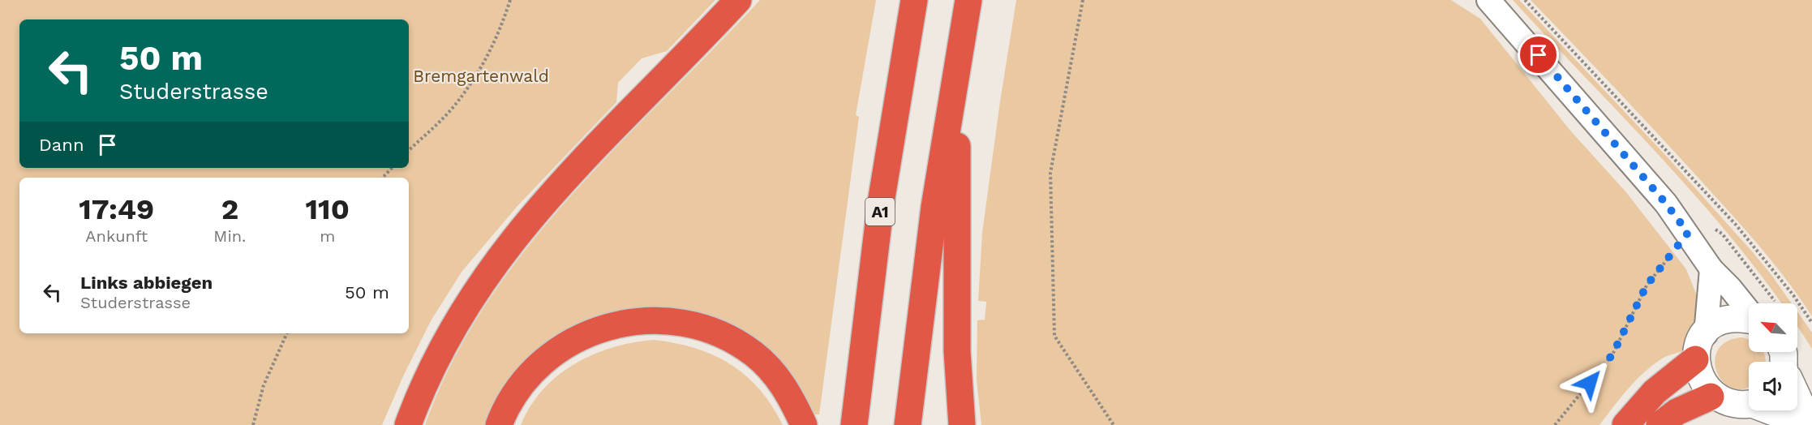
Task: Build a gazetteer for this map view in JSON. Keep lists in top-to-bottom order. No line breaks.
{"streets":{"highway":["A1"]},"parks":["Bremgartenwald"],"north":"top left","page":{"turn":["50 m","Studerstrasse"],"then":"Dann","eta":["17:49","Ankunft","2","Min.","110","m"],"list":[{"name":"Links abbiegen","note":"Studerstrasse","value":"50 m"}]}}
